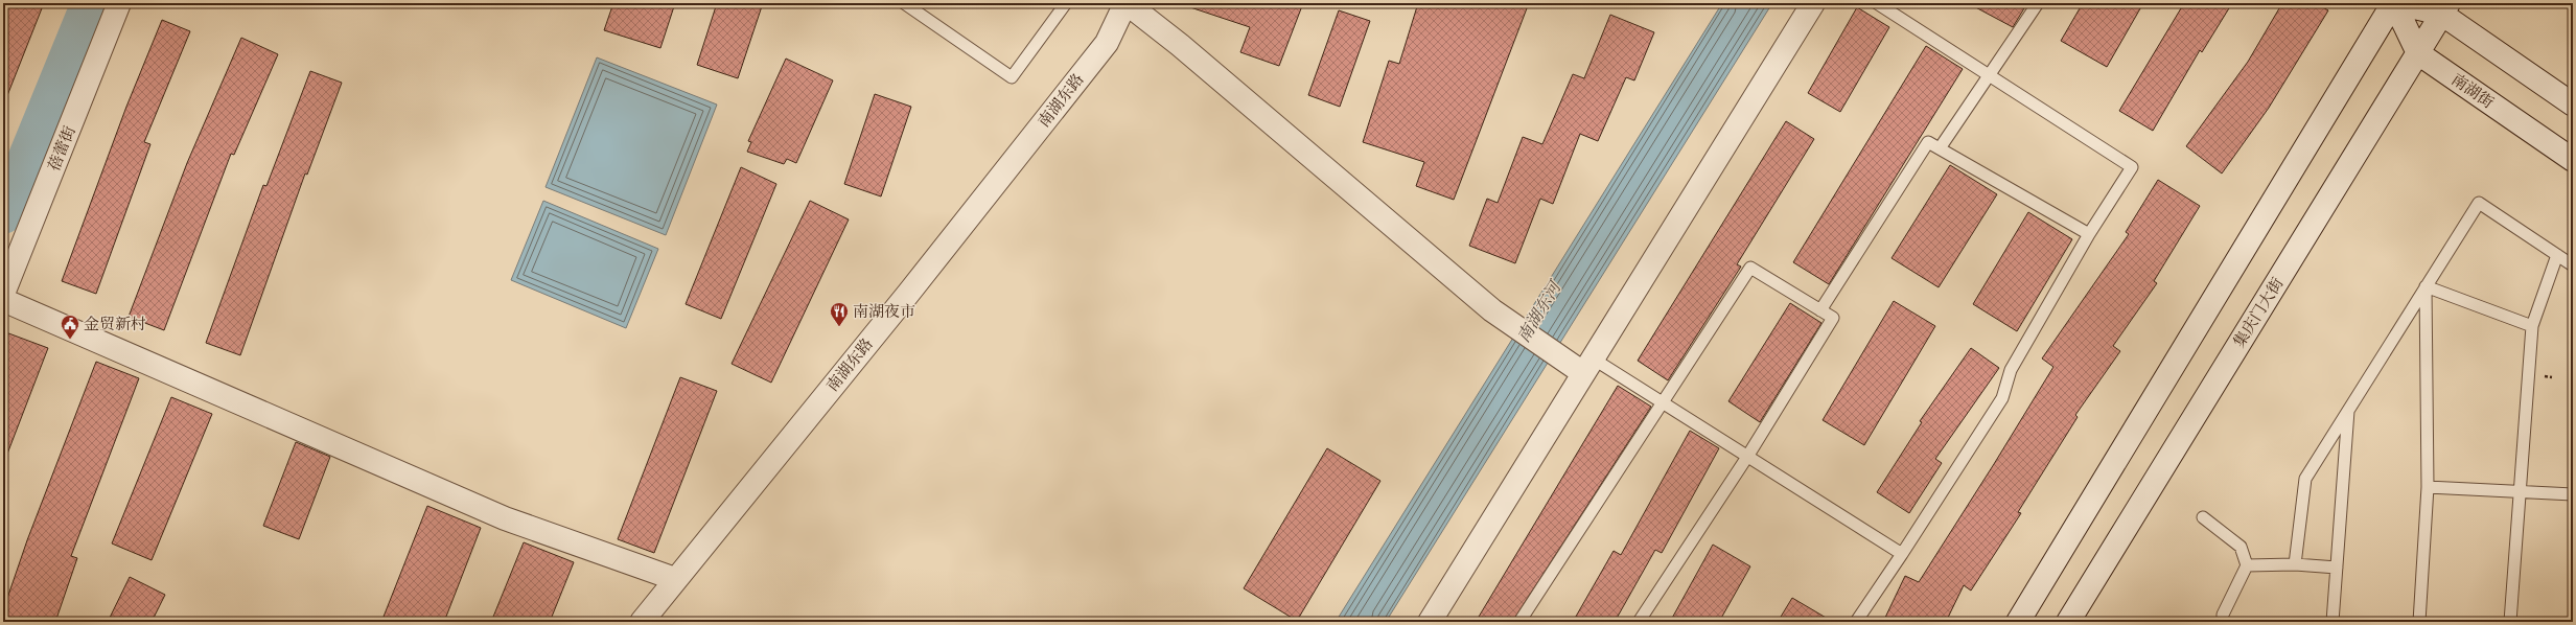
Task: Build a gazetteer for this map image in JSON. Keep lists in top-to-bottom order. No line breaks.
{"streets":{"street":["南湖街","南湖东路","蓓蕾街","集庆门大街"]},"crossings":[["南湖街","集庆门大街"]],"water":["南湖东河"],"places":{"restaurant":["南湖夜市"],"public building":["金贸新村"]}}
